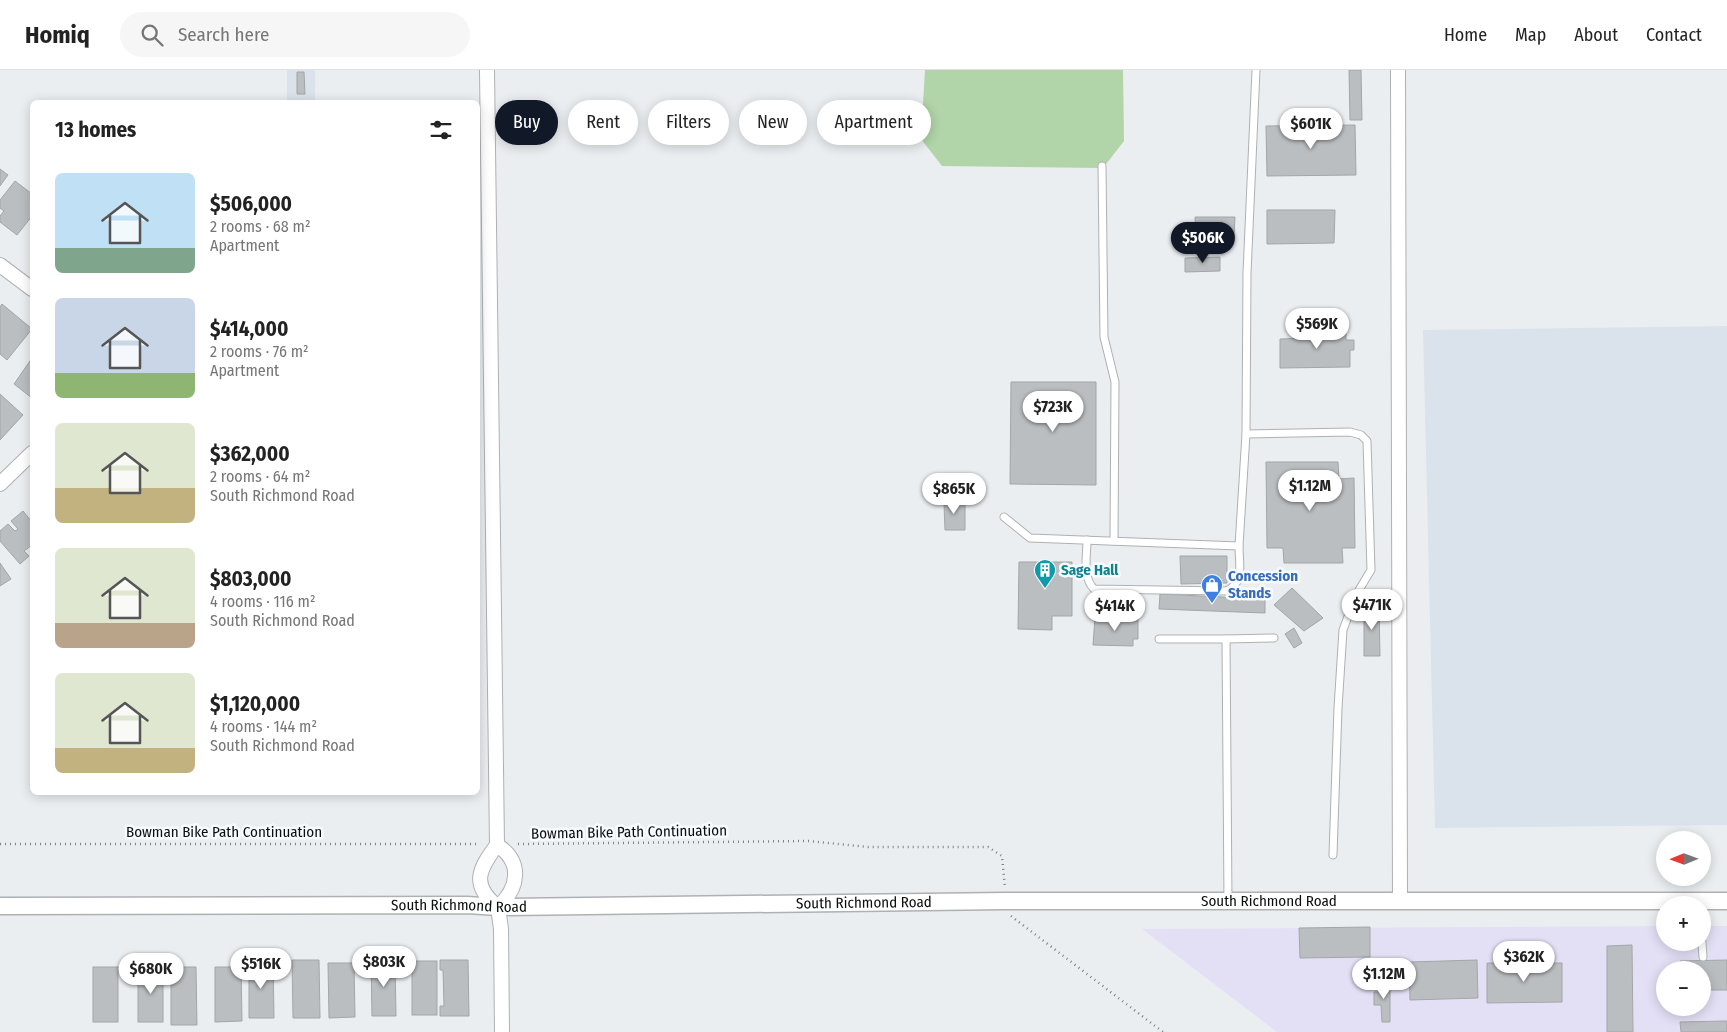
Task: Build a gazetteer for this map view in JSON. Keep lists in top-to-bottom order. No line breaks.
{"streets":{"street":["South Richmond Road"],"path":["Bowman Bike Path Continuation"]},"crossings":[["Bowman Bike Path Continuation","South Richmond Road"]],"places":{"building":["Sage Hall"],"shop":["Concession Stands"]},"north":"left","page":{"header":"Homiq","search":"Search here","nav":["Home","Map","About","Contact"],"chip":["Buy","Rent","Filters","New","Apartment"],"heading":"13 homes","price":["$601K","$506K","$569K","$723K","$1.12M","$865K","$471K","$414K","$362K","$803K","$516K","$680K","$1.12M"],"list":[{"name":"$506,000","note":"2 rooms · 68 m² · Apartment"},{"name":"$414,000","note":"2 rooms · 76 m² · Apartment"},{"name":"$362,000","note":"2 rooms · 64 m² · South Richmond Road"},{"name":"$803,000","note":"4 rooms · 116 m² · South Richmond Road"},{"name":"$1,120,000","note":"4 rooms · 144 m² · South Richmond Road"}],"map_buttons":["+","−"]}}
